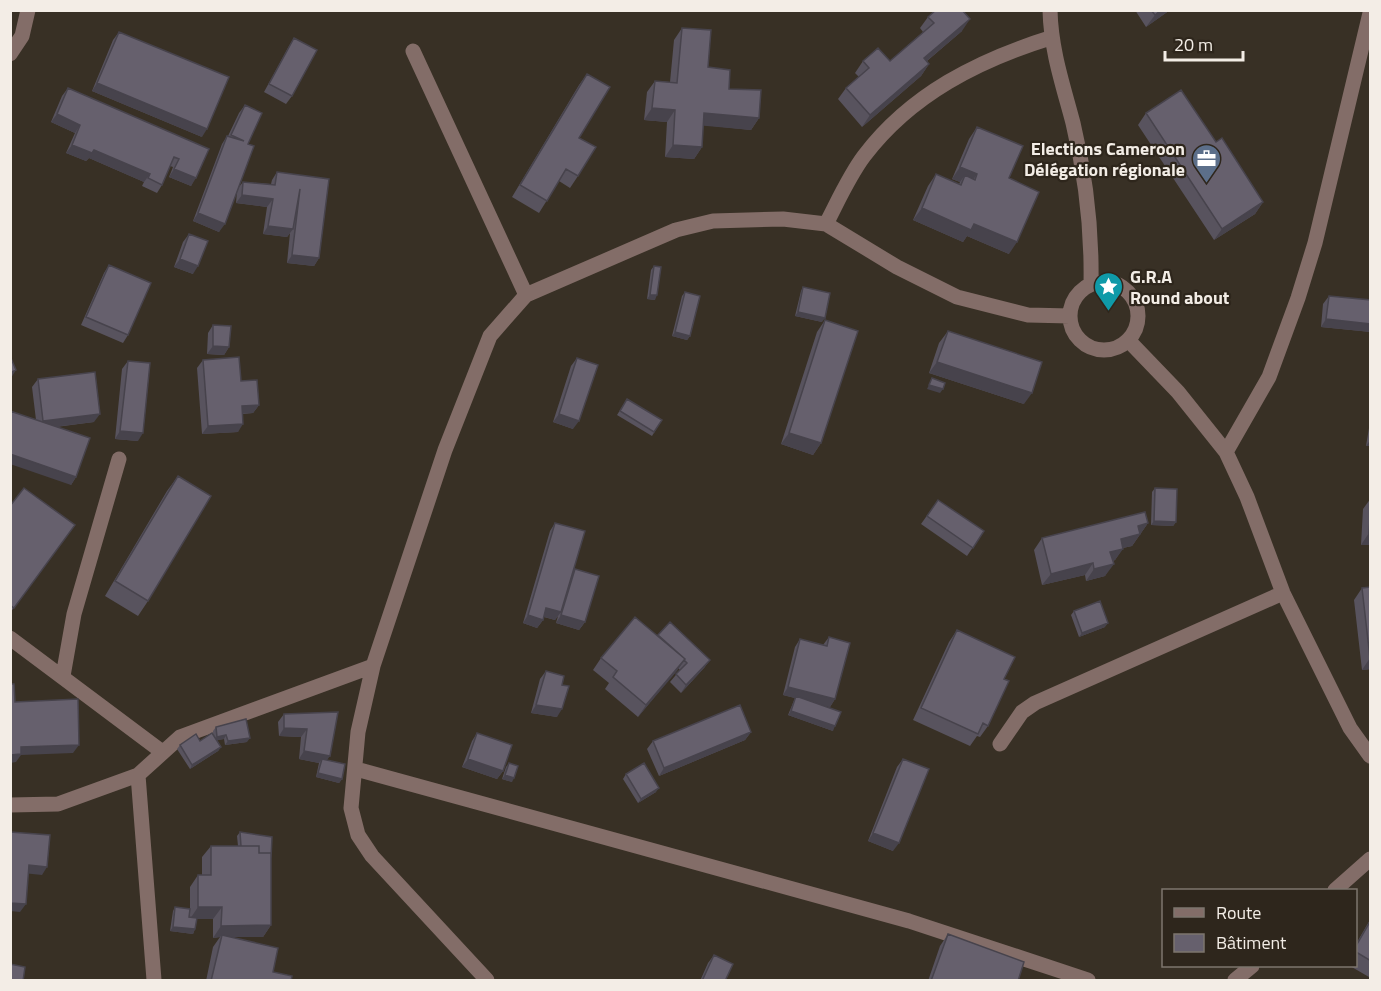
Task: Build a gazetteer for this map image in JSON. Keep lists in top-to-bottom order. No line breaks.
{"places":{"office":["Elections Cameroon Délégation régionale"],"place":["G.R.A Round about"]},"legend":["Route","Bâtiment"],"scale_bar":"20 m"}
